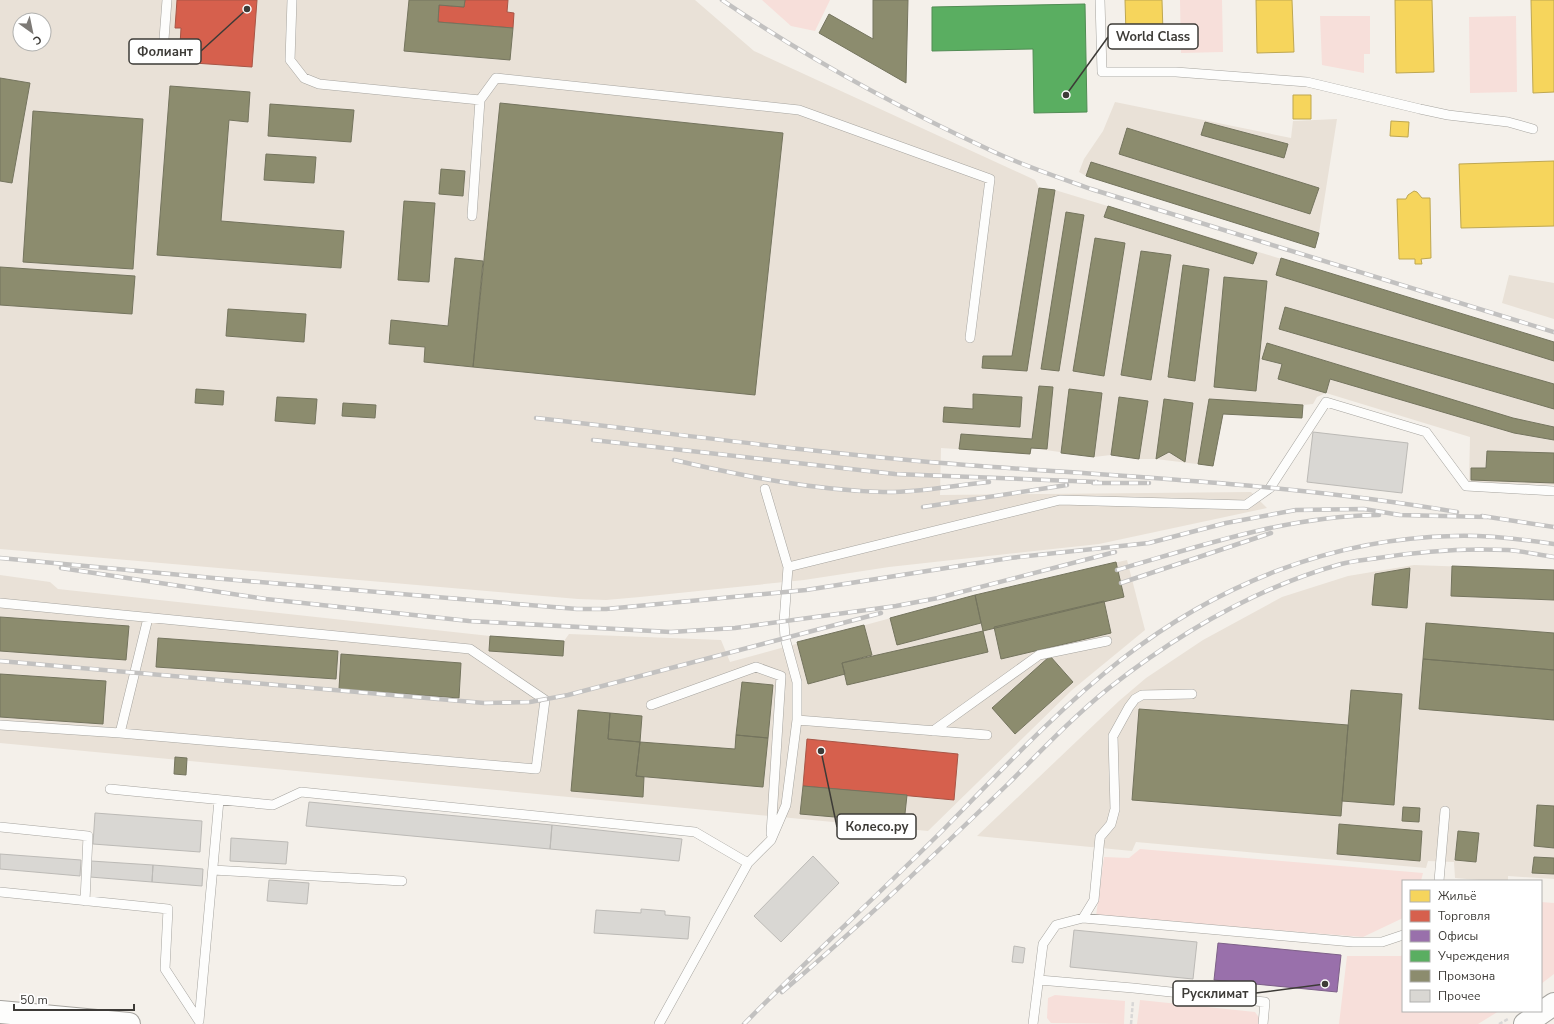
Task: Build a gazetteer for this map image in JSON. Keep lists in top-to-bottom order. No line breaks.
{"places":["Фолиант","World Class","Колесо.ру","Русклимат"],"legend":["Жильё","Торговля","Офисы","Учреждения","Промзона","Прочее"],"scale_bar":"50 m","north":"bottom right"}
